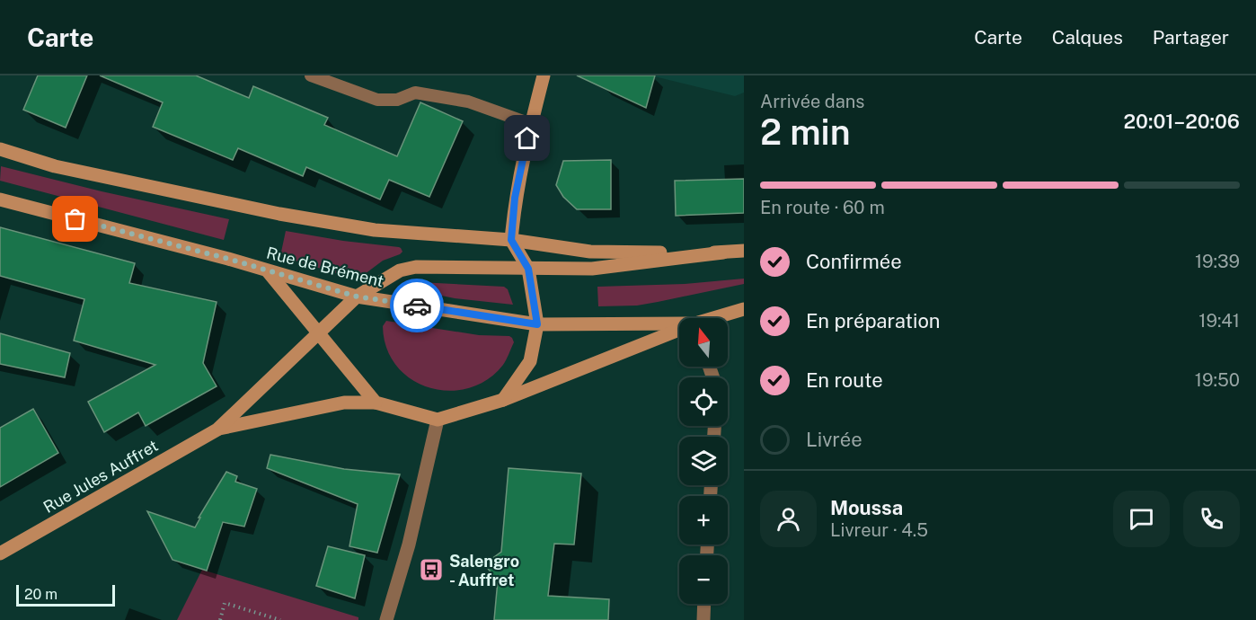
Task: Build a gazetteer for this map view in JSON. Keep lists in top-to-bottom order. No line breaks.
{"streets":{"main road":["Rue de Brément","Rue Jules Auffret"]},"crossings":[["Rue de Brément","Rue Jules Auffret"]],"places":{"bus stop":["Salengro - Auffret"]},"scale_bar":"20 m","north":"top","page":{"header":"Carte","nav":["Carte","Calques","Partager"],"heading":["2 min","Arrivée dans","20:01–20:06"],"panel":["Moussa","Livreur · 4.5"],"bar":"En route · 60 m","list":[["Confirmée","19:39"],["En préparation","19:41"],["En route","19:50"],"Livrée"],"map_buttons":["+","−"],"scale":"20 m"}}
